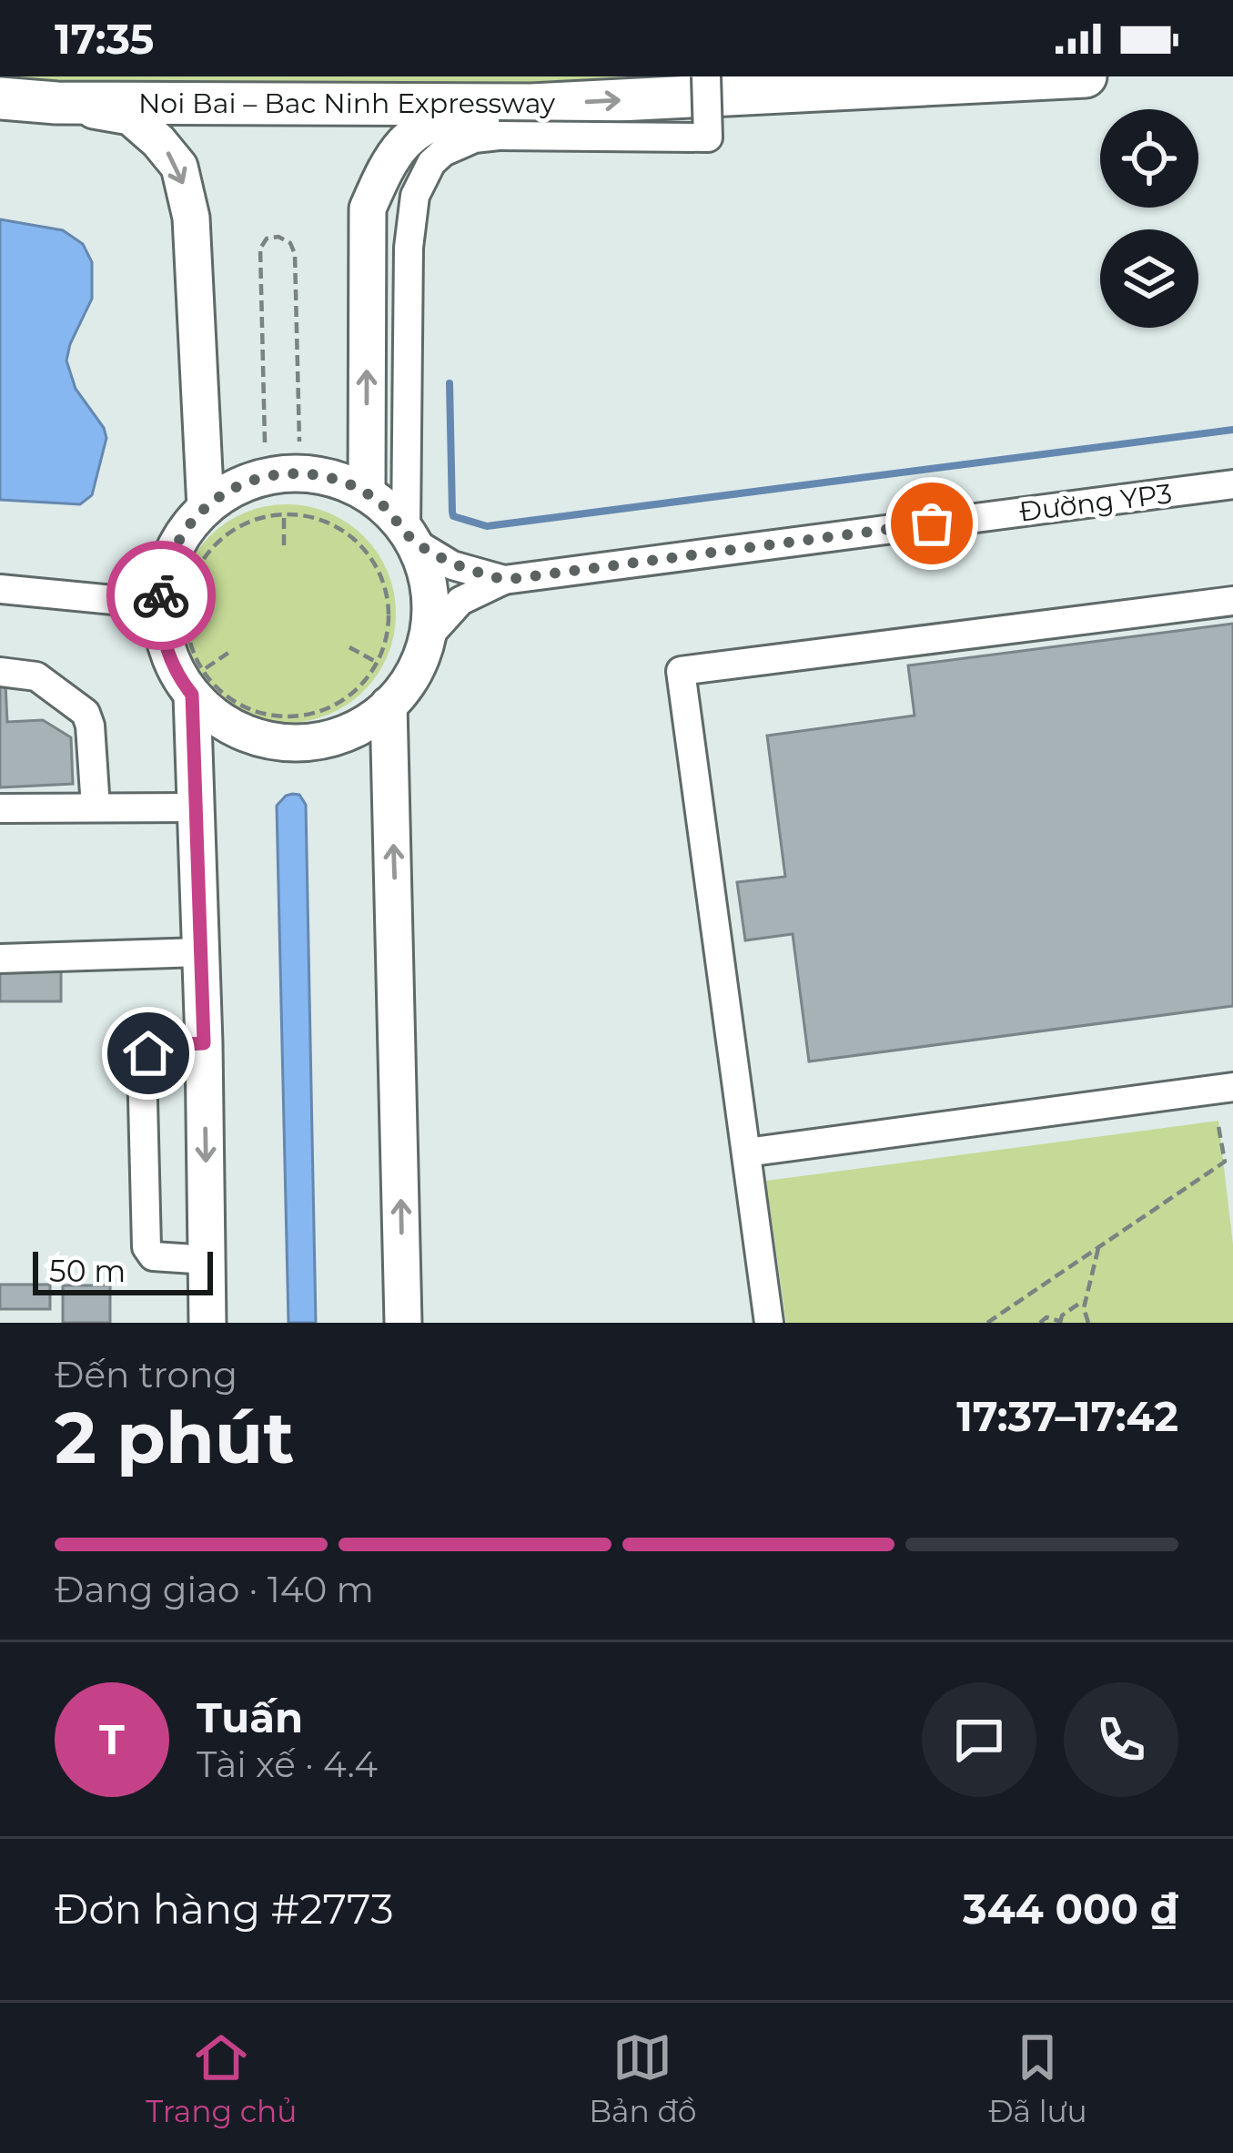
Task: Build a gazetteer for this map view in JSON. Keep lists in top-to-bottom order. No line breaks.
{"streets":{"highway":["Noi Bai – Bac Ninh Expressway"],"street":["Đường YP3"]},"one_way":["Noi Bai – Bac Ninh Expressway"],"scale_bar":"50 m","page":{"status":"17:35","scale":"50 m","heading":["2 phút","Đến trong","17:37–17:42"],"panel":["Tuấn","Tài xế · 4.4","Đơn hàng #2773","344 000 ₫"],"bar":"Đang giao · 140 m","round":"T","tabs":["Trang chủ","Bản đồ","Đã lưu"]}}
